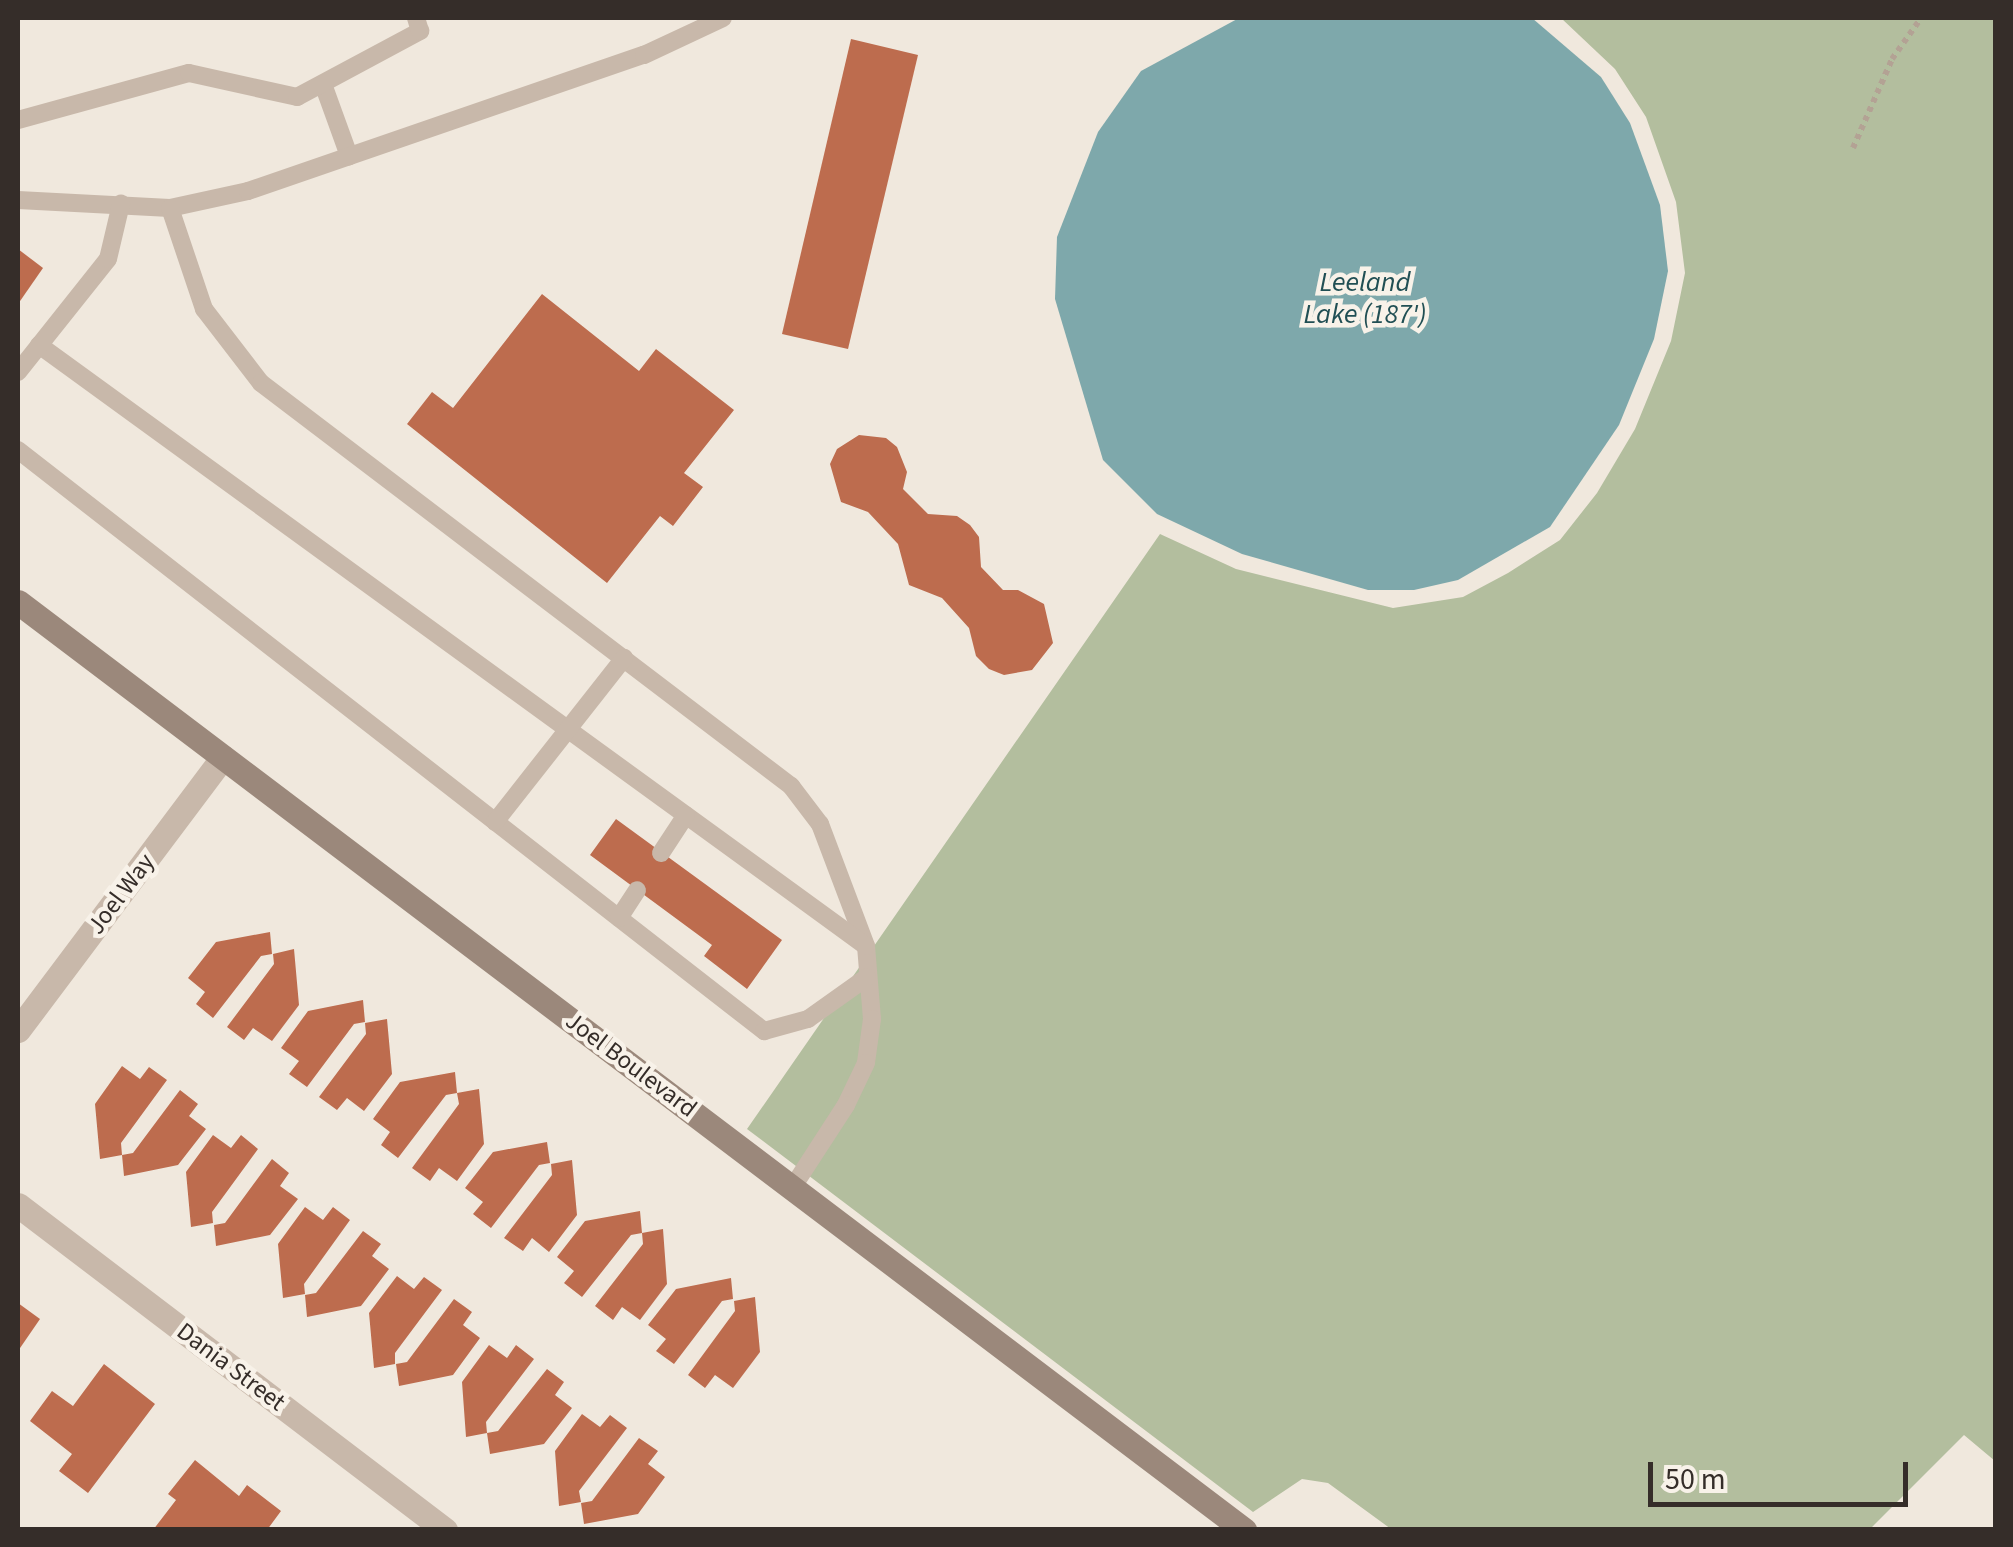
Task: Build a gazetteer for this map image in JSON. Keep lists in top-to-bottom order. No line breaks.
{"streets":{"main road":["Joel Boulevard"],"street":["Joel Way","Dania Street"]},"crossings":[["Joel Way","Joel Boulevard"]],"water":["Leeland Lake (187')"],"scale_bar":"50 m"}
